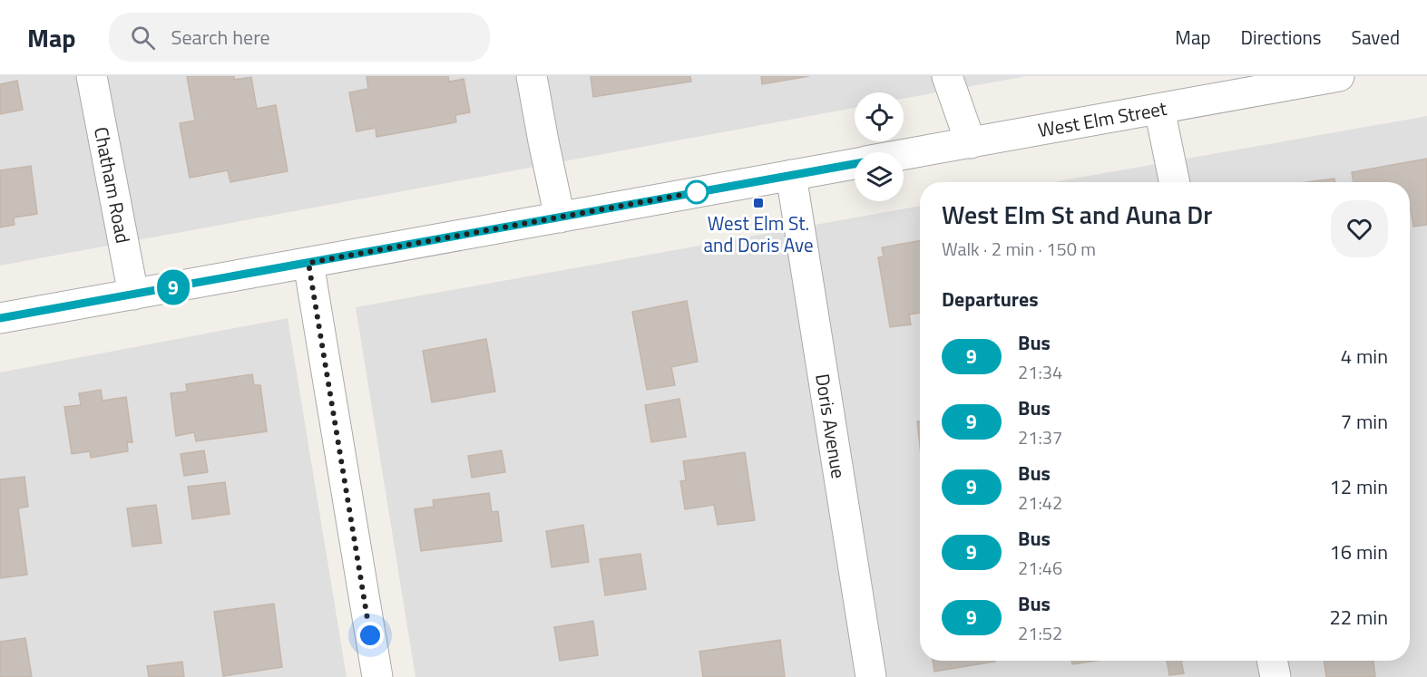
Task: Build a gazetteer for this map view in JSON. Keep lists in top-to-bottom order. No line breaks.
{"streets":{"street":["West Elm Street","Chatham Road","Doris Avenue"]},"crossings":[["West Elm Street","Chatham Road"],["West Elm Street","Doris Avenue"]],"places":{"transit":["West Elm St. and Doris Ave"]},"lines":["bus line 9"],"page":{"header":"Map","search":"Search here","nav":["Map","Directions","Saved"],"on_map":"9","heading":[["West Elm St and Auna Dr","Walk · 2 min · 150 m"],"Departures"],"list":[{"mark":"9","name":"Bus","note":"21:34","value":"4 min"},{"mark":"9","name":"Bus","note":"21:37","value":"7 min"},{"mark":"9","name":"Bus","note":"21:42","value":"12 min"},{"mark":"9","name":"Bus","note":"21:46","value":"16 min"},{"mark":"9","name":"Bus","note":"21:52","value":"22 min"}]}}
